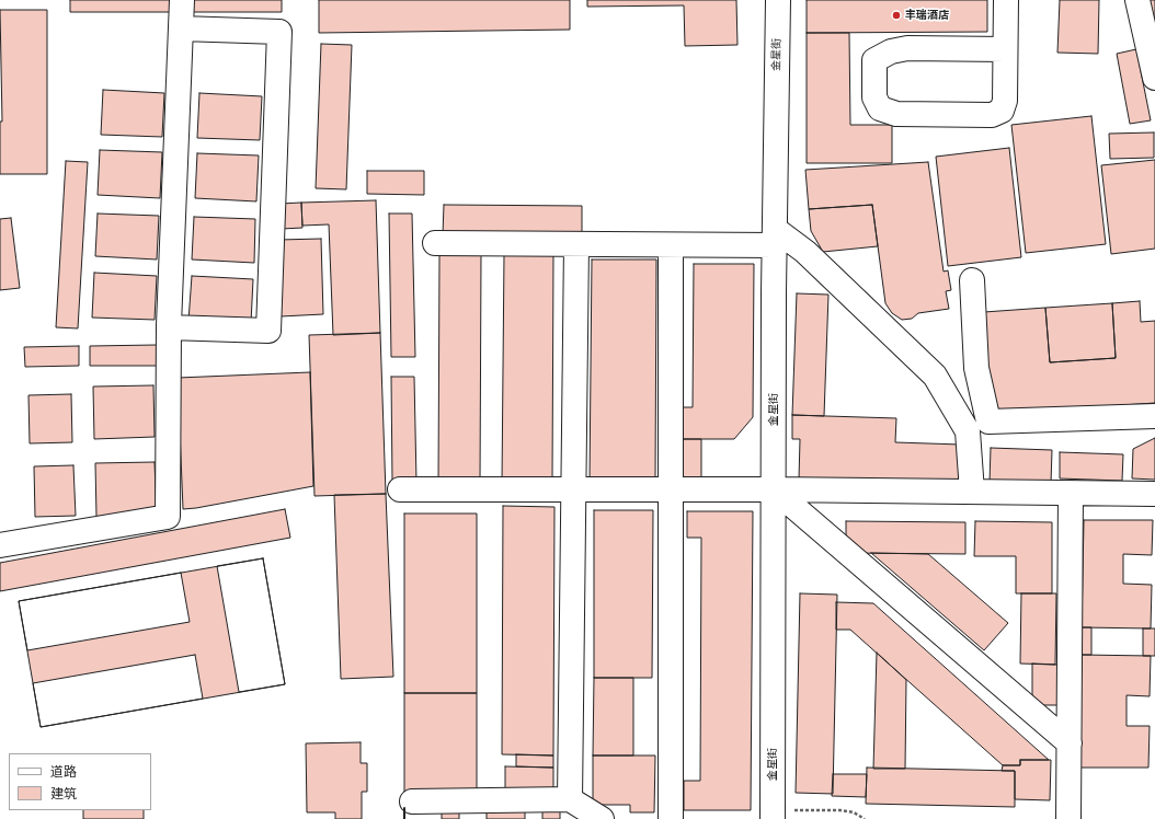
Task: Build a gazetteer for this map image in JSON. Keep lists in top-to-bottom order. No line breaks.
{"streets":{"street":["金星街"]},"places":["丰瑞酒店"],"legend":["道路","建筑"]}
